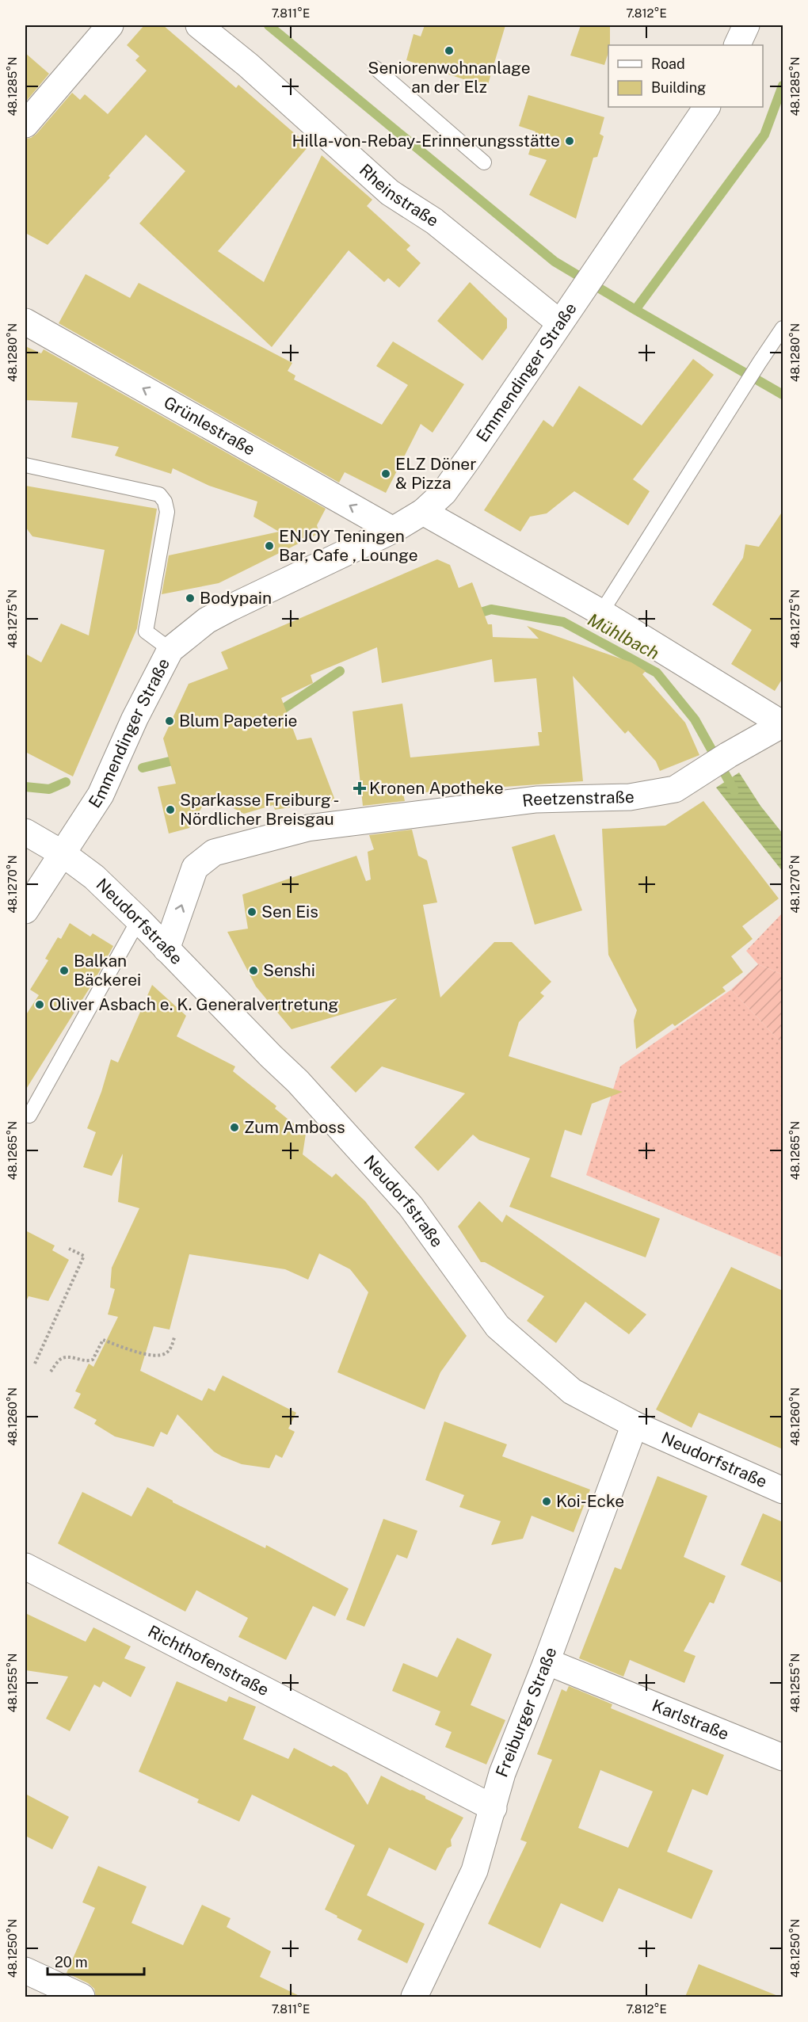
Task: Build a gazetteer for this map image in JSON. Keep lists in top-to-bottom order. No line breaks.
{"streets":{"street":["Rheinstraße","Emmendinger Straße","Grünlestraße","Reetzenstraße","Neudorfstraße","Richthofenstraße","Freiburger Straße","Karlstraße"]},"crossings":[["Rheinstraße","Emmendinger Straße"],["Emmendinger Straße","Grünlestraße"],["Emmendinger Straße","Neudorfstraße"],["Reetzenstraße","Neudorfstraße"],["Neudorfstraße","Freiburger Straße"],["Richthofenstraße","Freiburger Straße"],["Freiburger Straße","Karlstraße"]],"one_way":["Grünlestraße","Reetzenstraße"],"water":["Mühlbach"],"places":{"other":["Seniorenwohnanlage an der Elz","Hilla-von-Rebay-Erinnerungsstätte","ELZ Döner & Pizza","ENJOY Teningen Bar, Cafe , Lounge","Bodypain","Blum Papeterie","Sparkasse Freiburg - Nördlicher Breisgau","Sen Eis","Balkan Bäckerei","Senshi","Oliver Asbach e. K. Generalvertretung","Zum Amboss","Koi-Ecke"],"health":["Kronen Apotheke"]},"legend":["Road","Building"],"scale_bar":"20 m","coordinates":["7.811°E","7.812°E","48.1285°N","48.1280°N","48.1275°N","48.1270°N","48.1265°N","48.1260°N","48.1255°N","48.1250°N"]}
